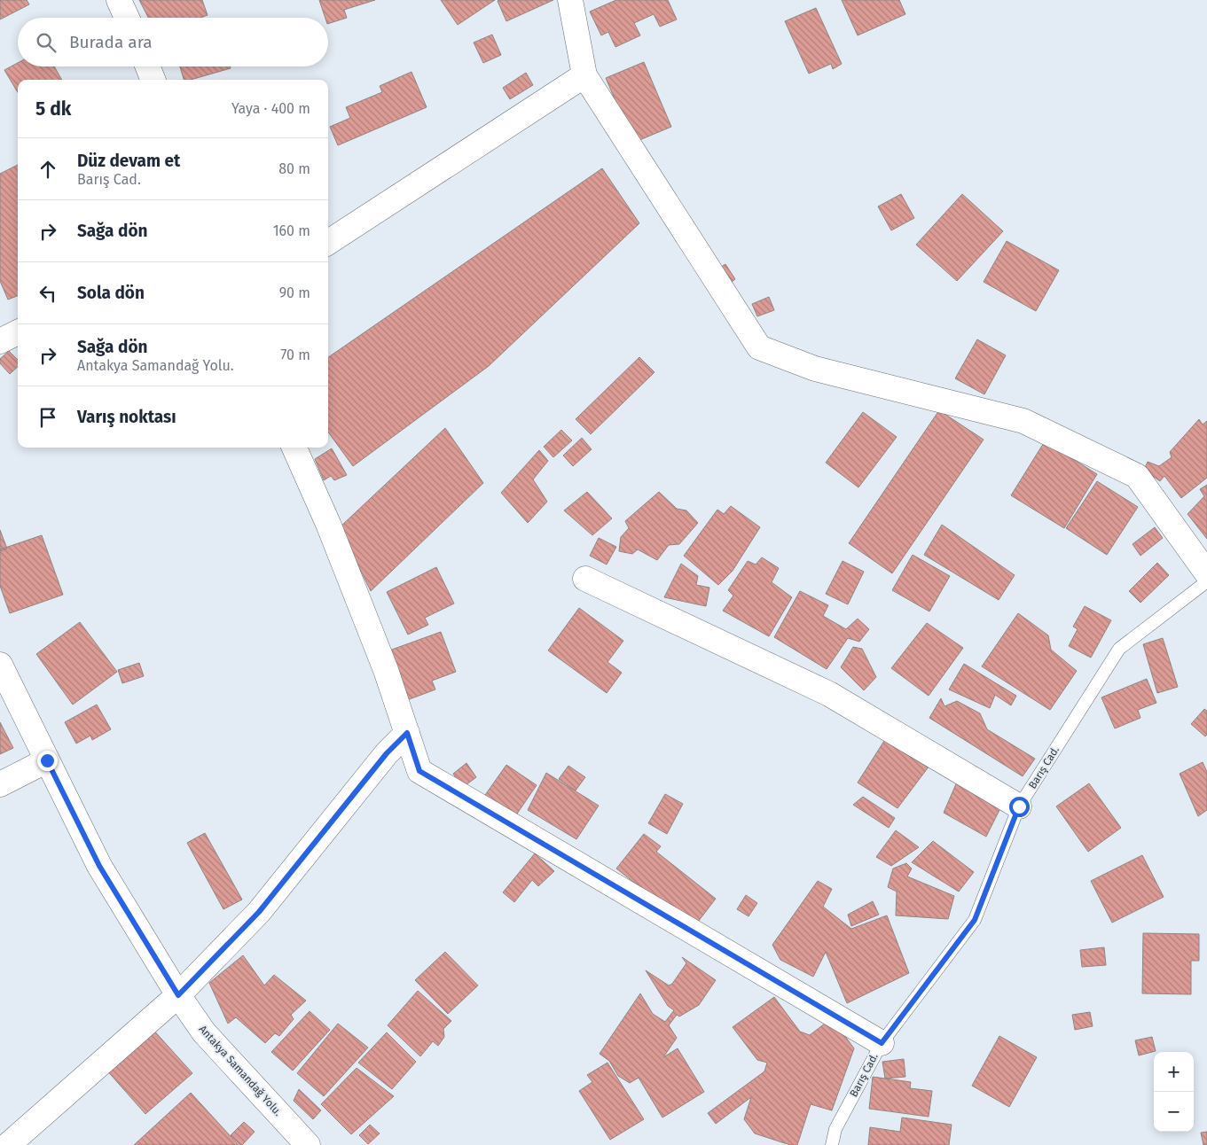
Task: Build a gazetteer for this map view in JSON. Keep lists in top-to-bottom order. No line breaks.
{"streets":{"street":["Antakya Samandağ Yolu."],"lane":["Barış Cad."]},"page":{"search":"Burada ara","heading":["5 dk","Yaya · 400 m"],"list":[["Düz devam et","Barış Cad.","80 m"],["Sağa dön","160 m"],["Sola dön","90 m"],["Sağa dön","Antakya Samandağ Yolu.","70 m"],"Varış noktası"],"map_buttons":["+","−"]}}
